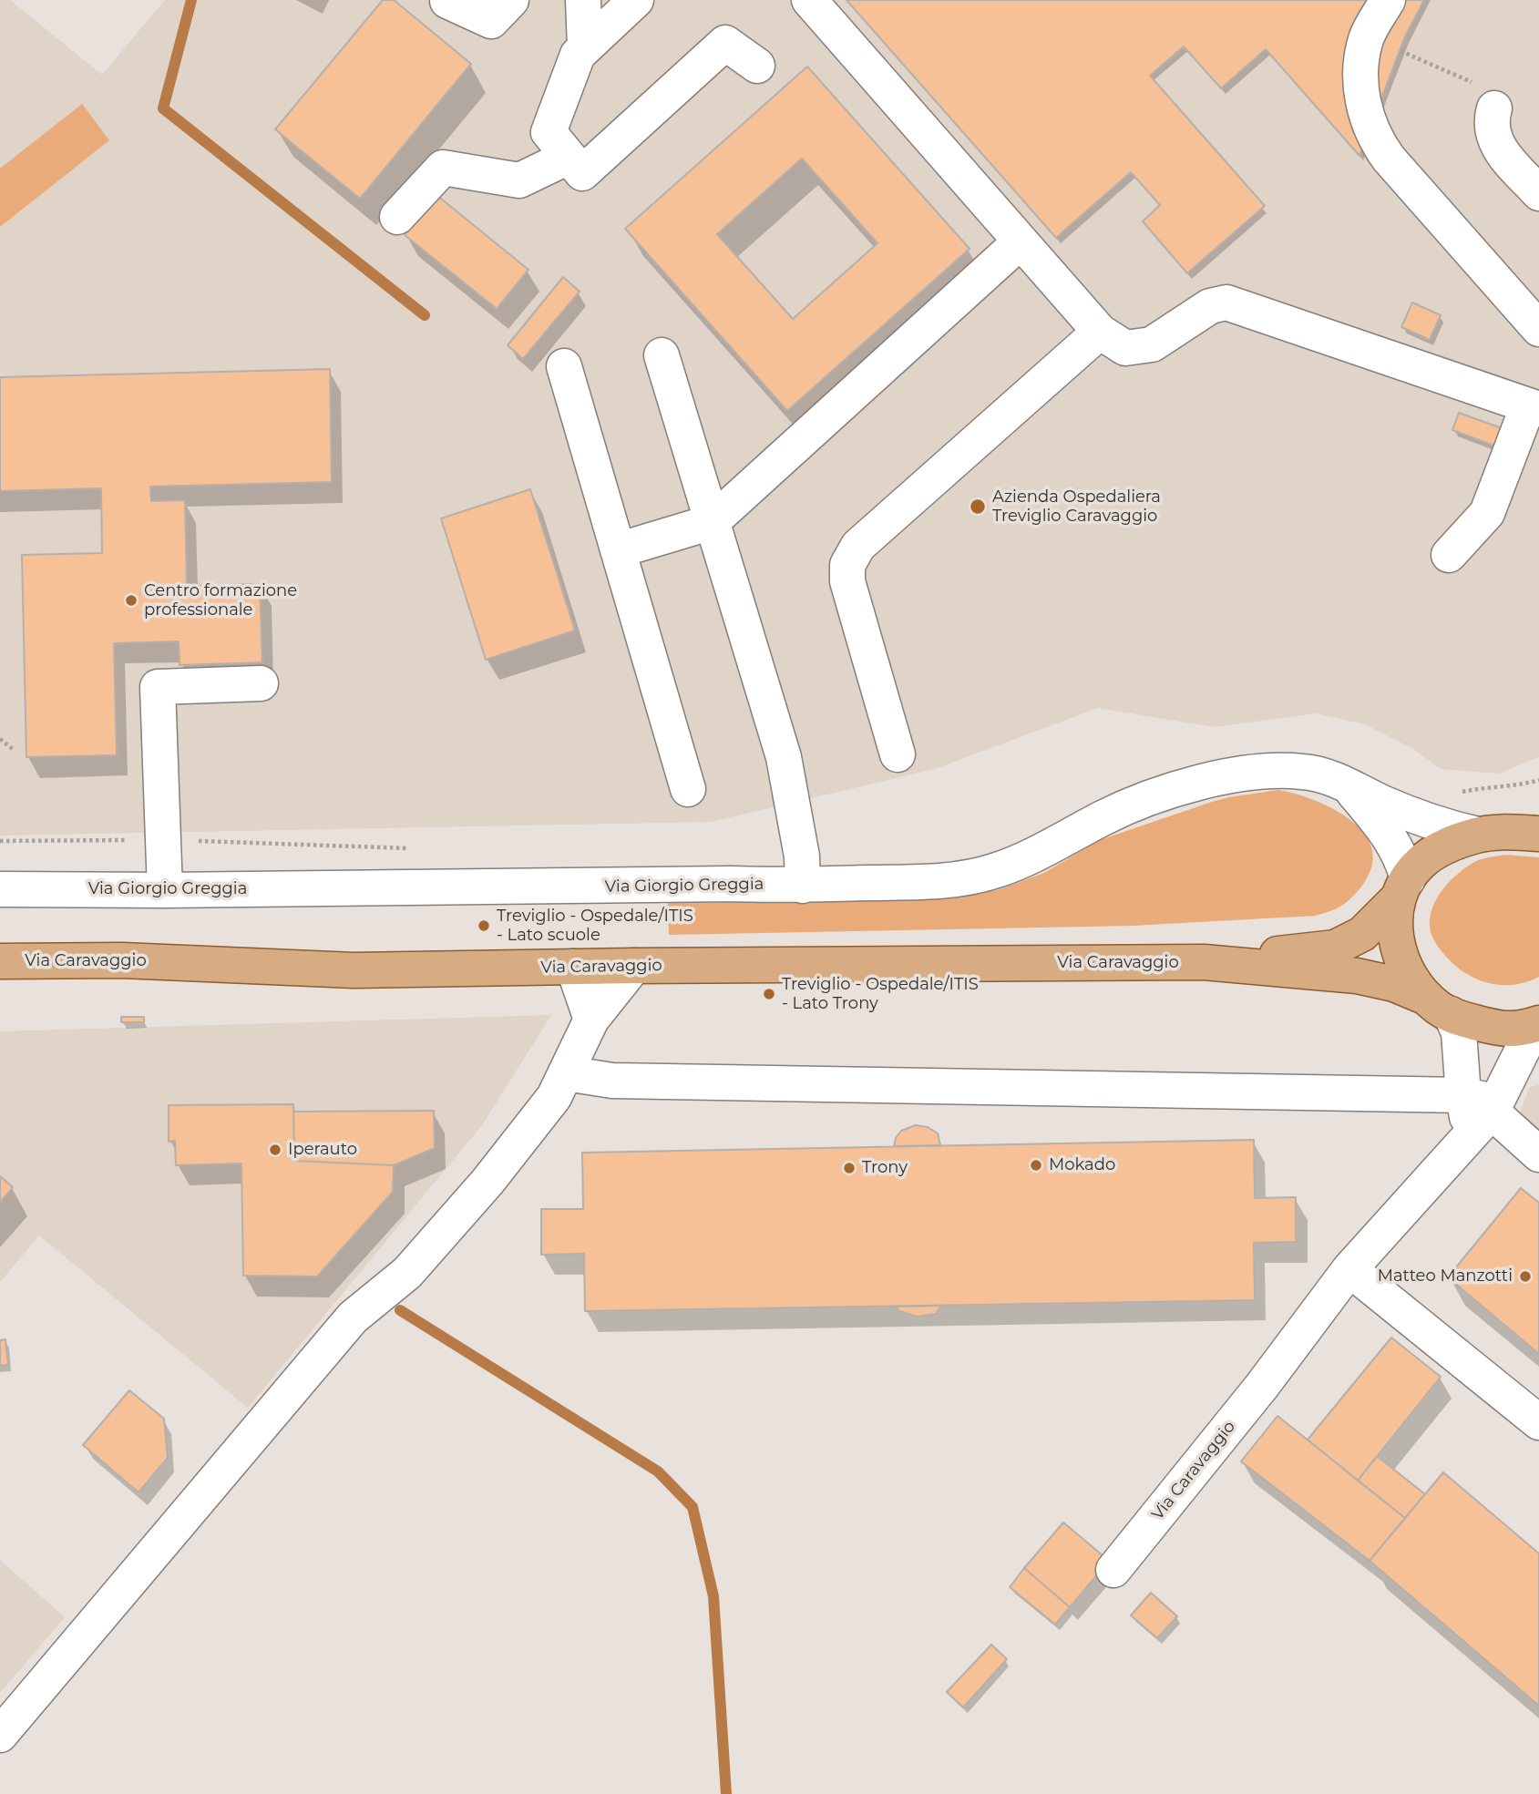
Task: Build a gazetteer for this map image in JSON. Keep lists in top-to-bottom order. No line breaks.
{"streets":{"main road":["Via Caravaggio"],"street":["Via Giorgio Greggia"]},"crossings":[["Via Giorgio Greggia","Via Caravaggio"]],"places":["Azienda Ospedaliera Treviglio Caravaggio","Centro formazione professionale","Treviglio - Ospedale/ITIS - Lato scuole","Treviglio - Ospedale/ITIS - Lato Trony","Iperauto","Mokado","Trony","Matteo Manzotti"]}
